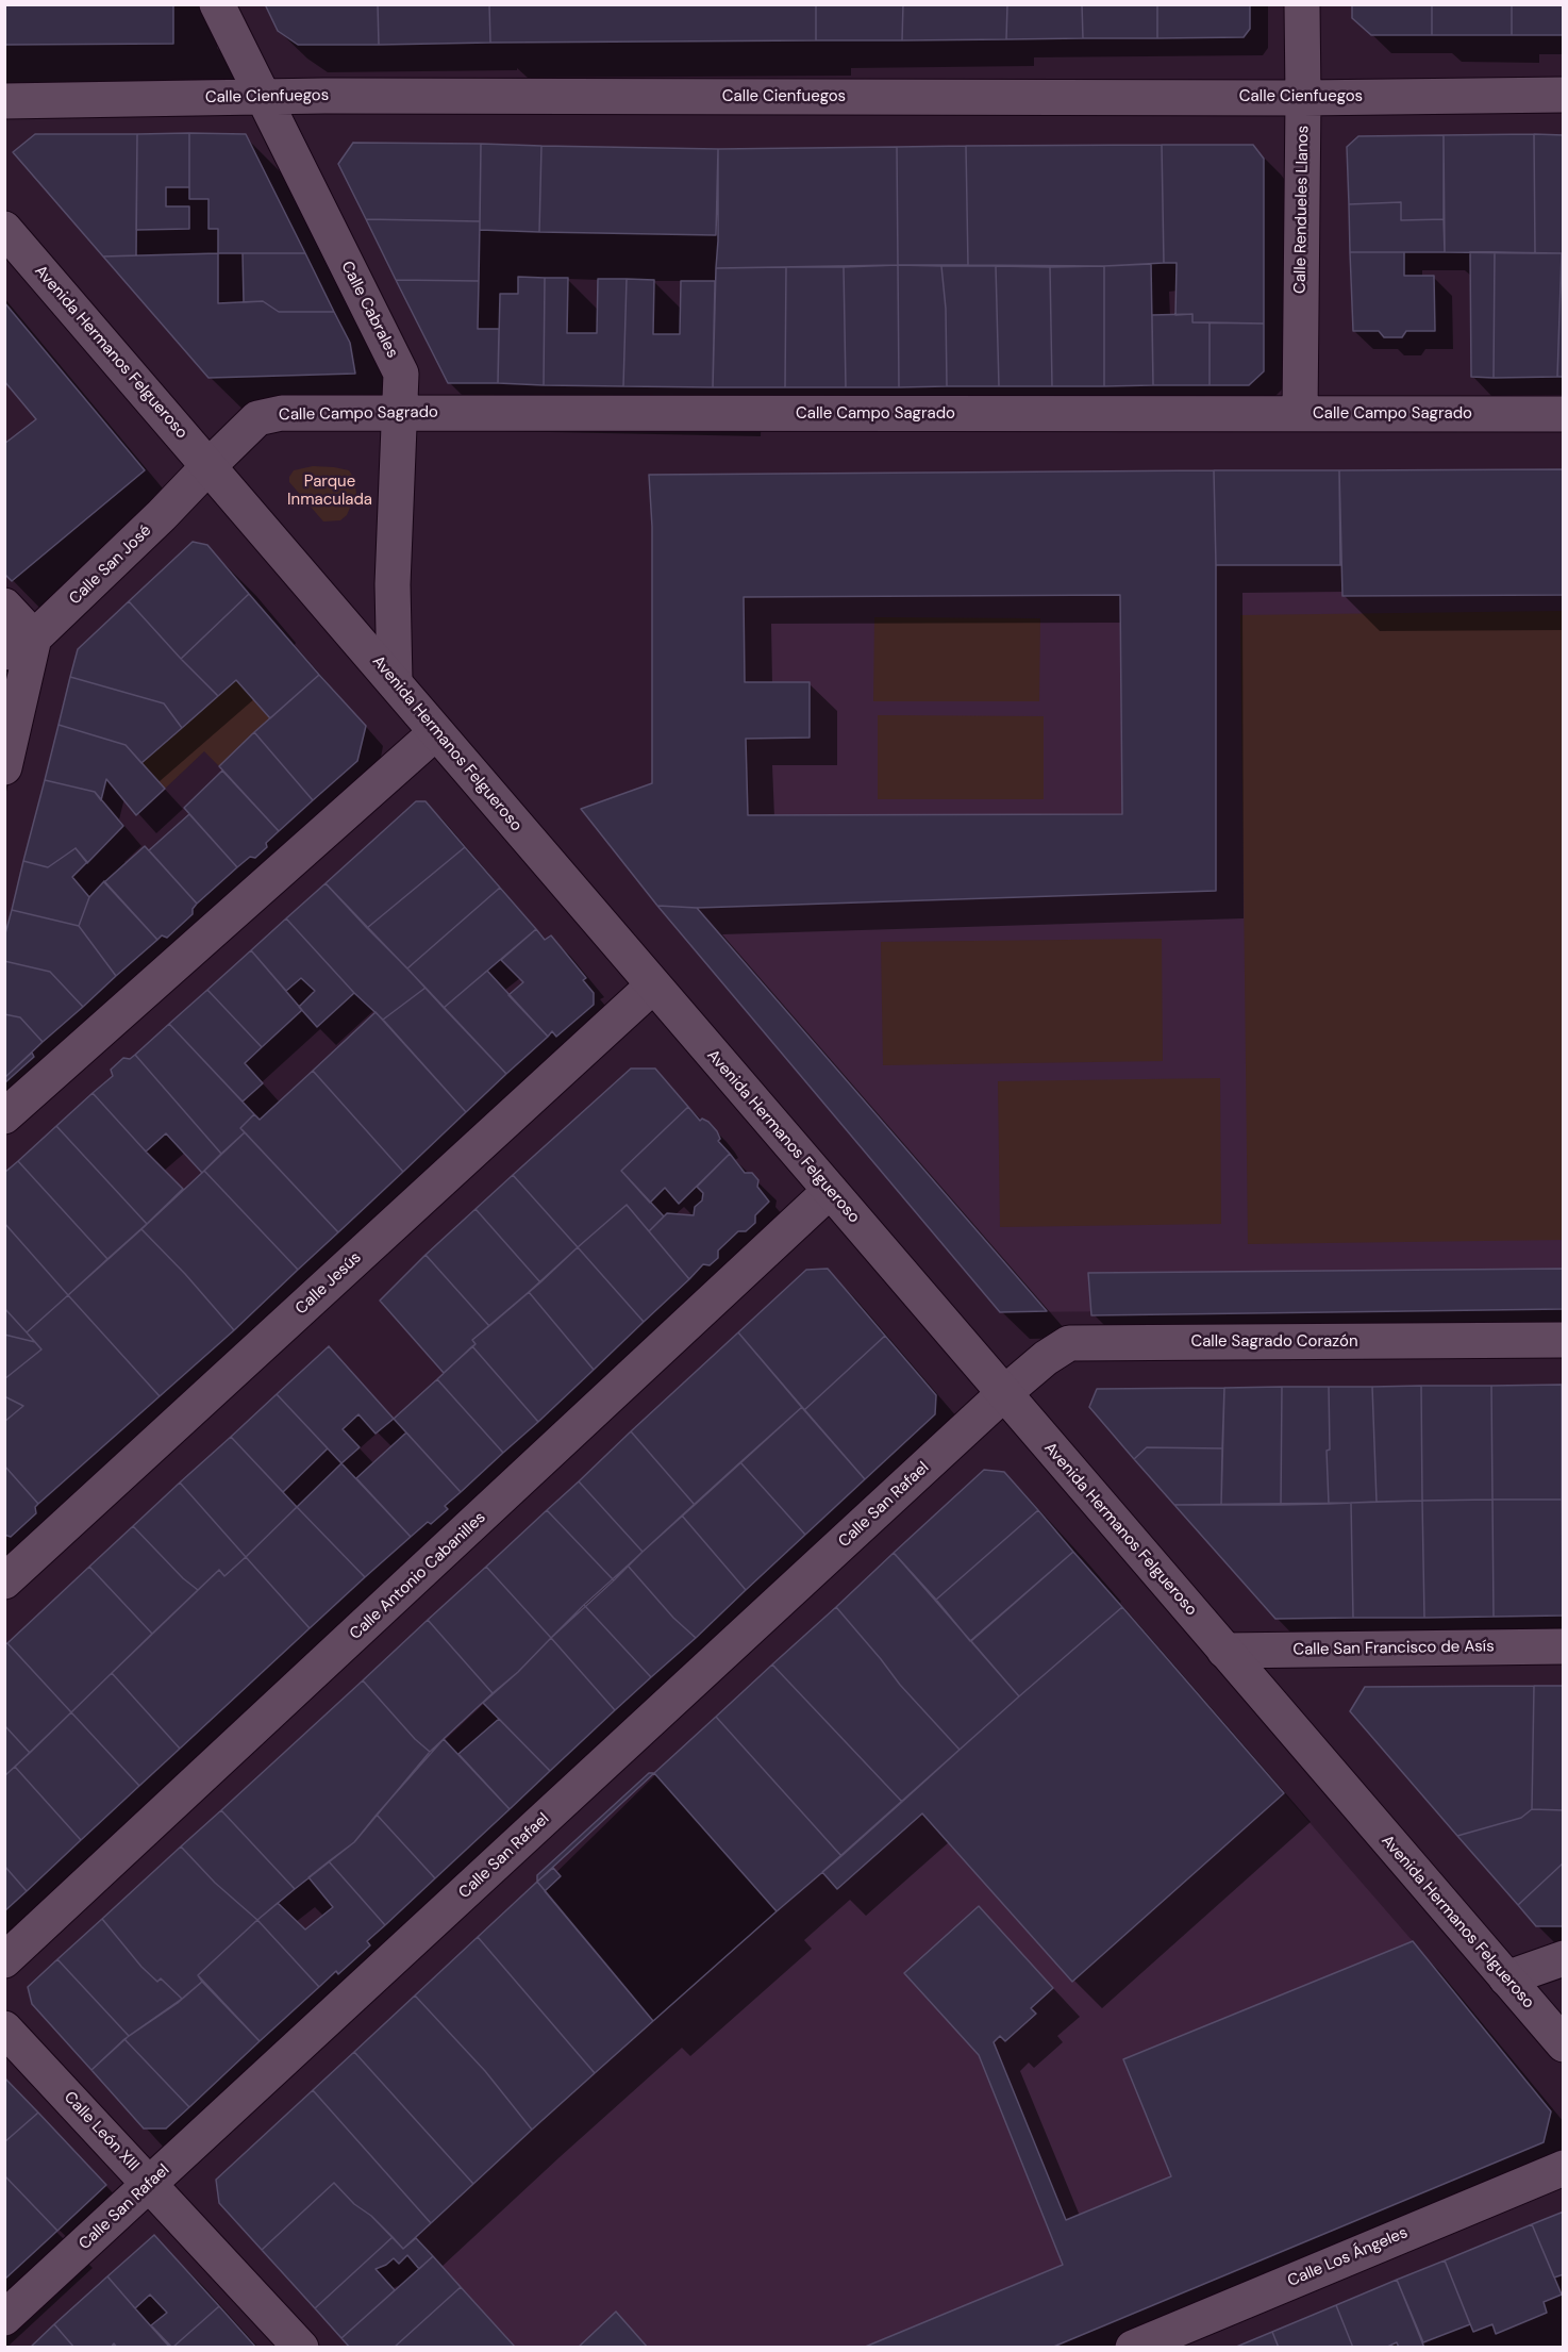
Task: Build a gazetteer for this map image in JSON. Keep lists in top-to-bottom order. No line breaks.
{"streets":{"street":["Calle Cienfuegos","Calle Rendueles Llanos","Calle Cabrales","Avenida Hermanos Felgueroso","Calle Campo Sagrado","Calle San José","Calle Jesús","Calle Sagrado Corazón","Calle San Rafael","Calle Antonio Cabanilles","Calle San Francisco de Asís","Calle León XIII","Calle Los Ángeles"]},"crossings":[["Calle Cienfuegos","Calle Rendueles Llanos"],["Calle Cienfuegos","Calle Cabrales"],["Calle Rendueles Llanos","Calle Campo Sagrado"],["Calle Cabrales","Avenida Hermanos Felgueroso"],["Calle Cabrales","Calle Campo Sagrado"],["Avenida Hermanos Felgueroso","Calle Campo Sagrado"],["Avenida Hermanos Felgueroso","Calle San José"],["Avenida Hermanos Felgueroso","Calle Jesús"],["Avenida Hermanos Felgueroso","Calle Sagrado Corazón"],["Avenida Hermanos Felgueroso","Calle San Rafael"],["Avenida Hermanos Felgueroso","Calle Antonio Cabanilles"],["Avenida Hermanos Felgueroso","Calle San Francisco de Asís"],["Calle Campo Sagrado","Calle San José"],["Calle Sagrado Corazón","Calle San Rafael"],["Calle San Rafael","Calle León XIII"]],"parks":["Parque Inmaculada"]}
